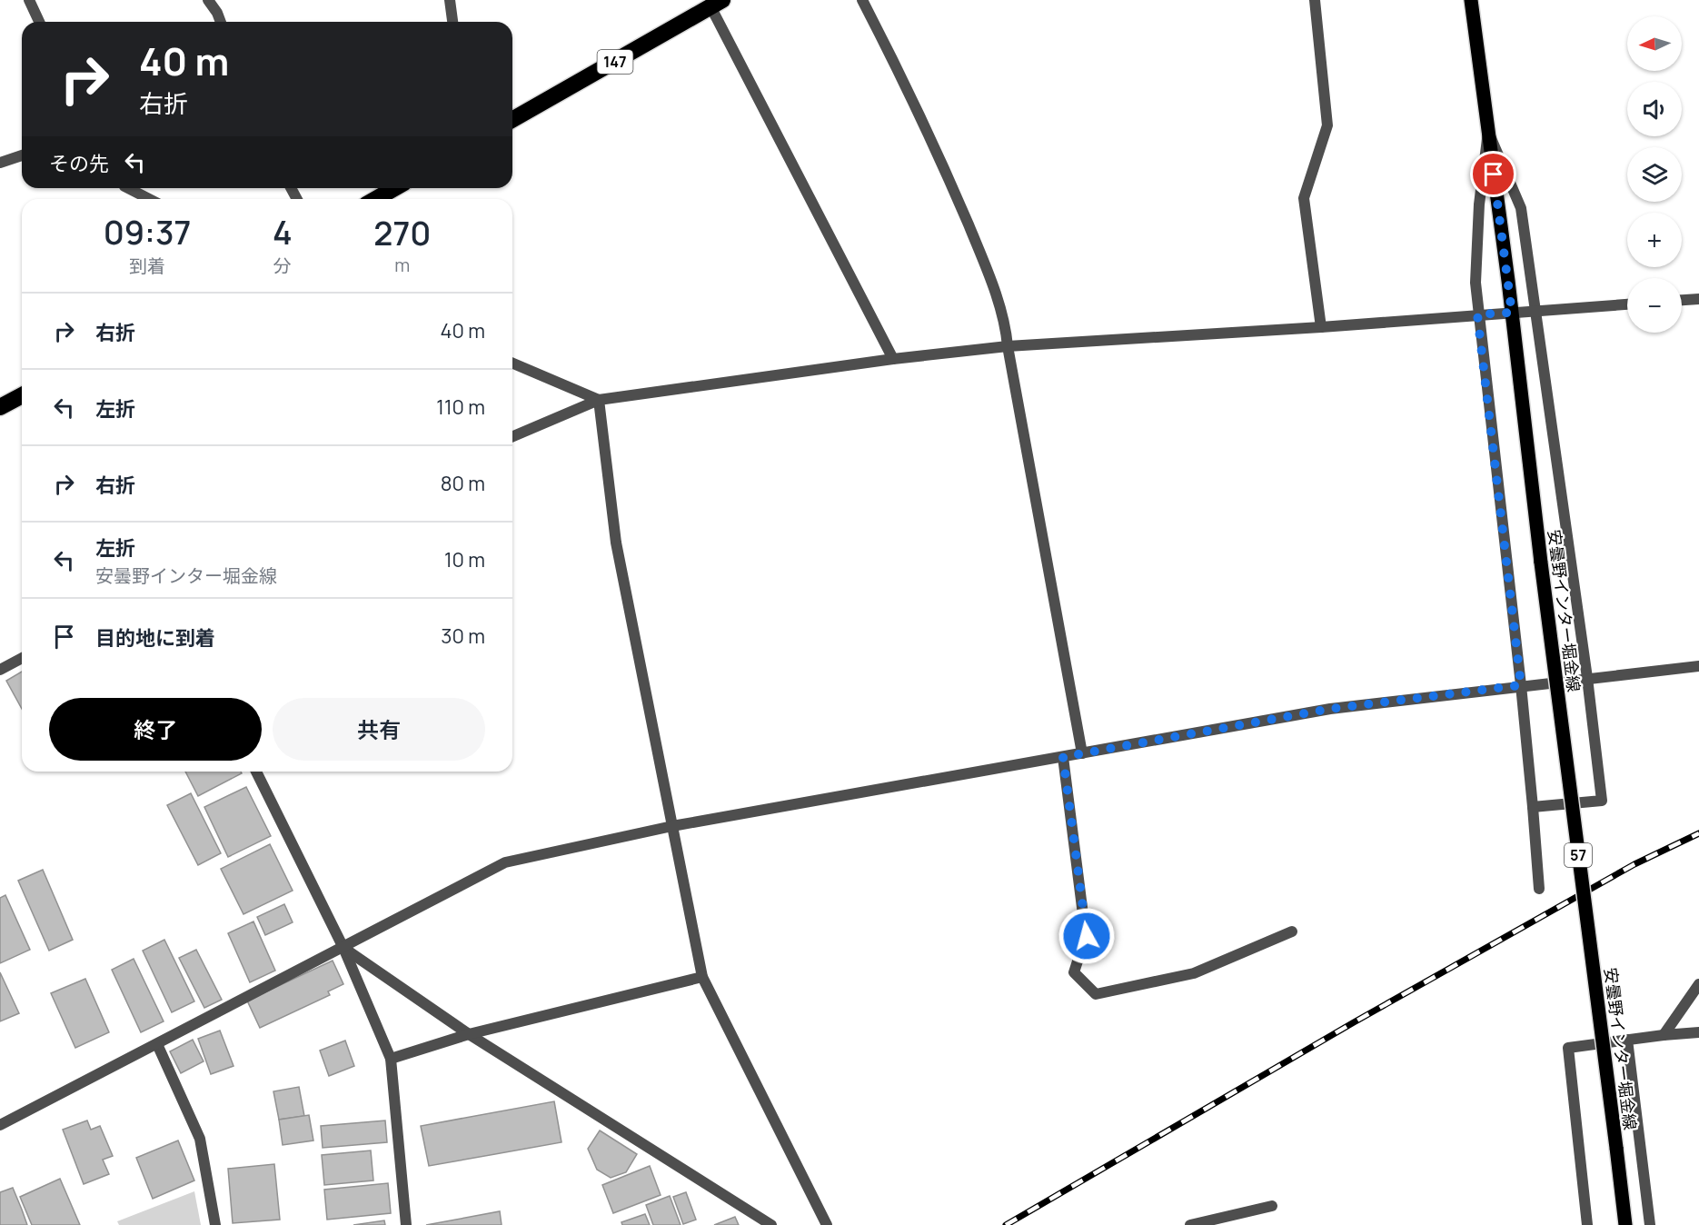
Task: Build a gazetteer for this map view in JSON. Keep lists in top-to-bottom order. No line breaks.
{"streets":{"highway":["147"],"main road":["安曇野インター堀金線","57"]},"north":"left","page":{"map_buttons":["+","−"],"turn":["40 m","右折"],"then":"その先","eta":["09:37","到着","4","分","270","m"],"list":[{"name":"右折","value":"40 m"},{"name":"左折","value":"110 m"},{"name":"右折","value":"80 m"},{"name":"左折","note":"安曇野インター堀金線","value":"10 m"},{"name":"目的地に到着","value":"30 m"}],"buttons":["終了","共有"]}}
